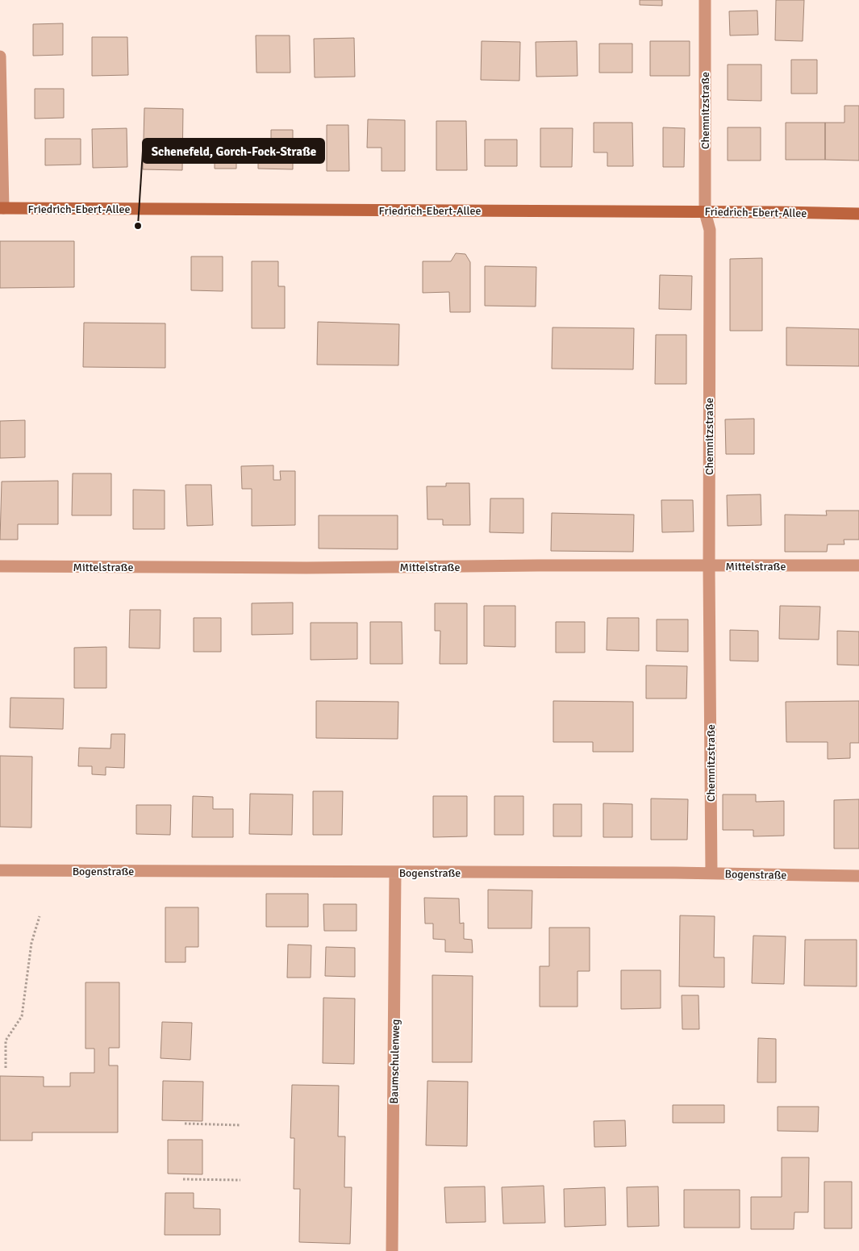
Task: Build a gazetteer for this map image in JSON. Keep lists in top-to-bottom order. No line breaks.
{"streets":{"street":["Chemnitzstraße","Friedrich-Ebert-Allee","Mittelstraße","Bogenstraße","Baumschulenweg"]},"crossings":[["Chemnitzstraße","Friedrich-Ebert-Allee"],["Chemnitzstraße","Mittelstraße"],["Chemnitzstraße","Bogenstraße"],["Bogenstraße","Baumschulenweg"]],"places":["Schenefeld, Gorch-Fock-Straße"]}
